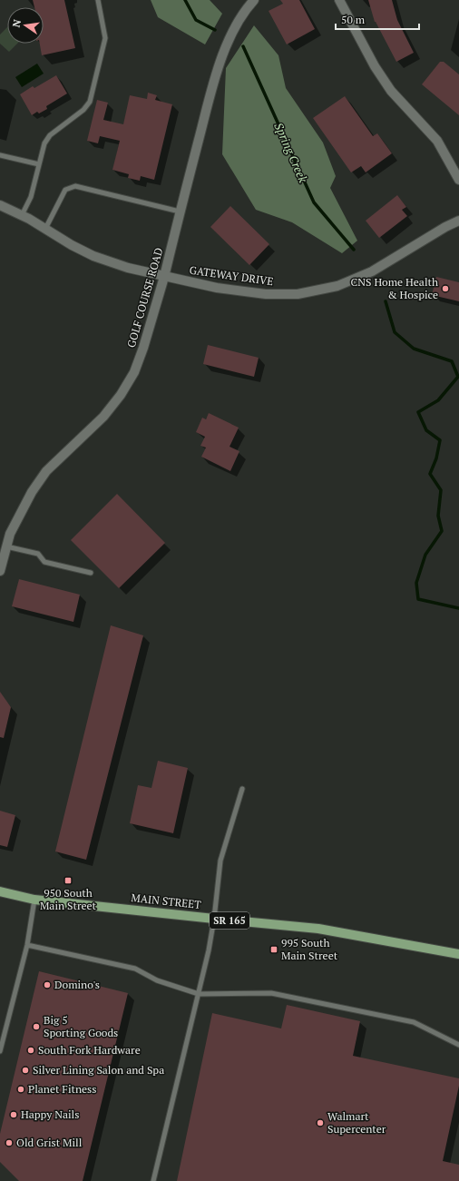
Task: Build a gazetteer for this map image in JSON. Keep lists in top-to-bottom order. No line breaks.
{"streets":{"main road":["MAIN STREET","SR 165"],"street":["GATEWAY DRIVE","GOLF COURSE ROAD"]},"crossings":[["GATEWAY DRIVE","GOLF COURSE ROAD"]],"water":["Spring Creek"],"places":{"other":["CNS Home Health & Hospice","Domino's","Big 5 Sporting Goods","South Fork Hardware","Silver Lining Salon and Spa","Planet Fitness","Happy Nails","Walmart Supercenter","Old Grist Mill"],"transit":["950 South Main Street","995 South Main Street"]},"scale_bar":"50 m","north":"left"}
